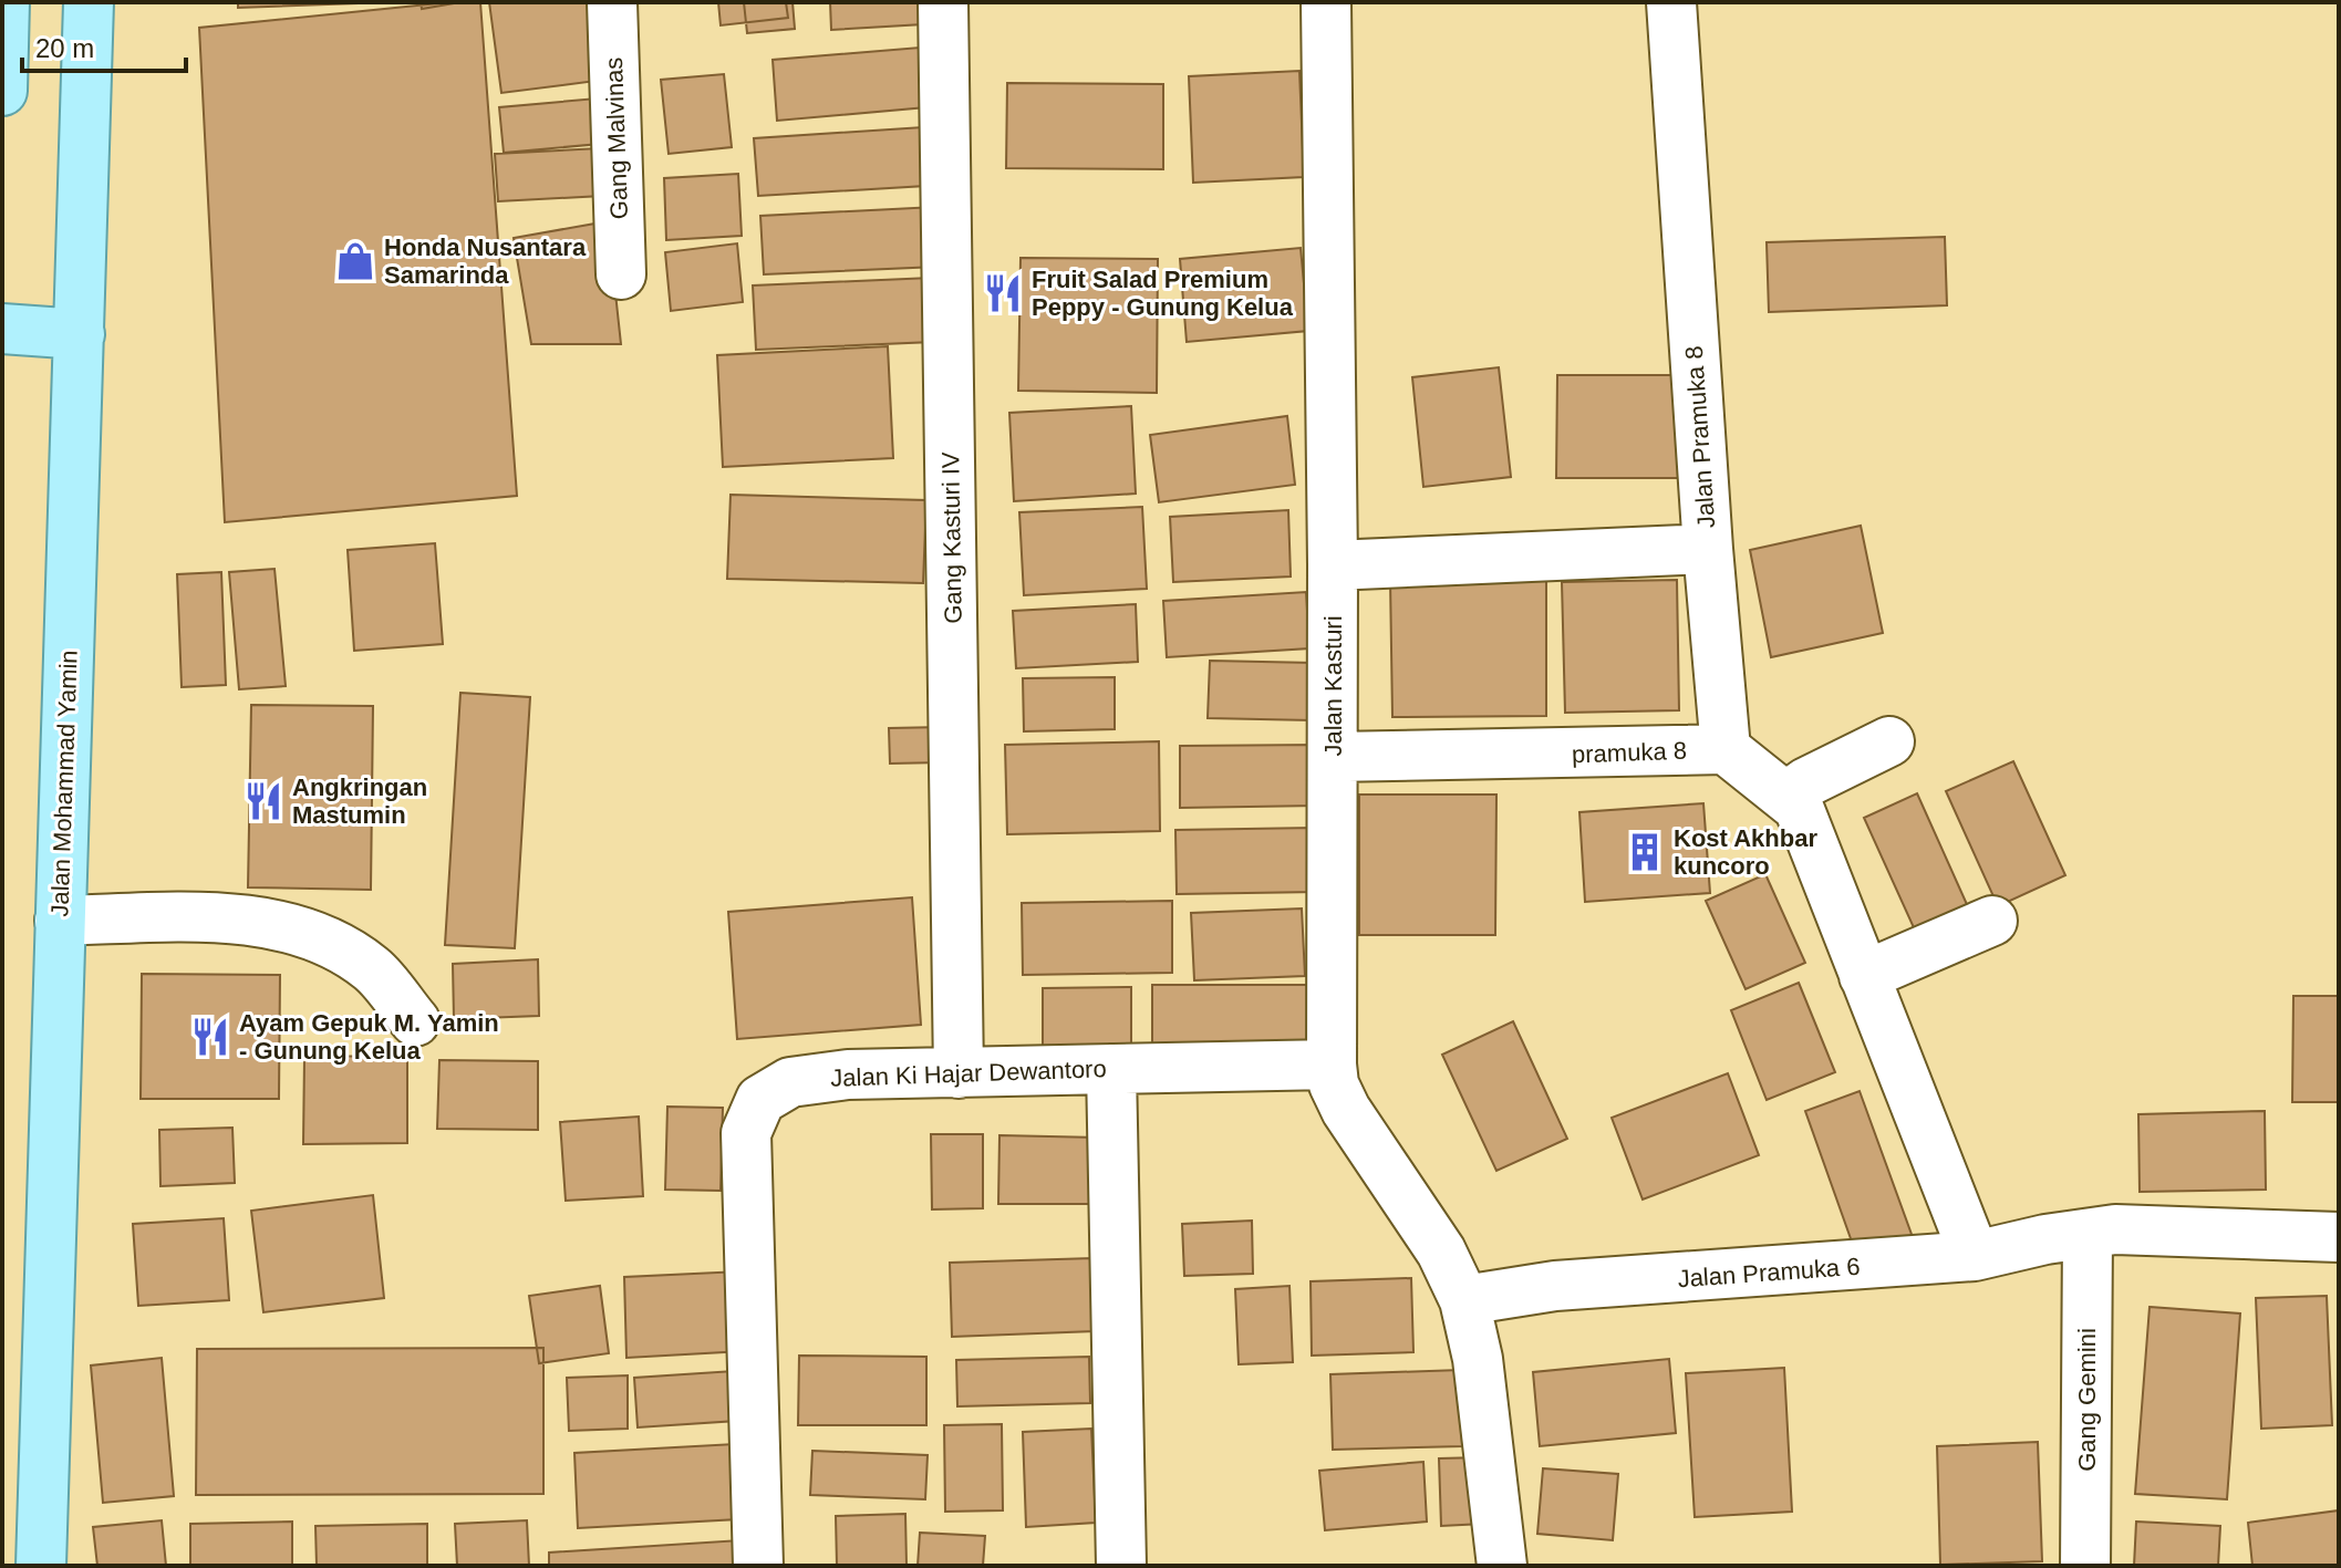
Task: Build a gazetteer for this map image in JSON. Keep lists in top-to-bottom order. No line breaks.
{"streets":{"main road":["Jalan Mohammad Yamin"],"street":["Gang Malvinas","Jalan Pramuka 8","Gang Kasturi IV","Jalan Kasturi","pramuka 8","Jalan Ki Hajar Dewantoro","Jalan Pramuka 6","Gang Gemini"]},"crossings":[["Jalan Pramuka 8","Jalan Kasturi"],["Gang Kasturi IV","Jalan Ki Hajar Dewantoro"],["Jalan Kasturi","pramuka 8"],["Jalan Kasturi","Jalan Ki Hajar Dewantoro"],["Jalan Kasturi","Jalan Pramuka 6"],["Jalan Pramuka 6","Gang Gemini"]],"places":{"shop":["Honda Nusantara Samarinda"],"restaurant":["Fruit Salad Premium Peppy - Gunung Kelua","Angkringan Mastumin","Ayam Gepuk M. Yamin - Gunung Kelua"],"building":["Kost Akhbar kuncoro"]},"scale_bar":"20 m"}
